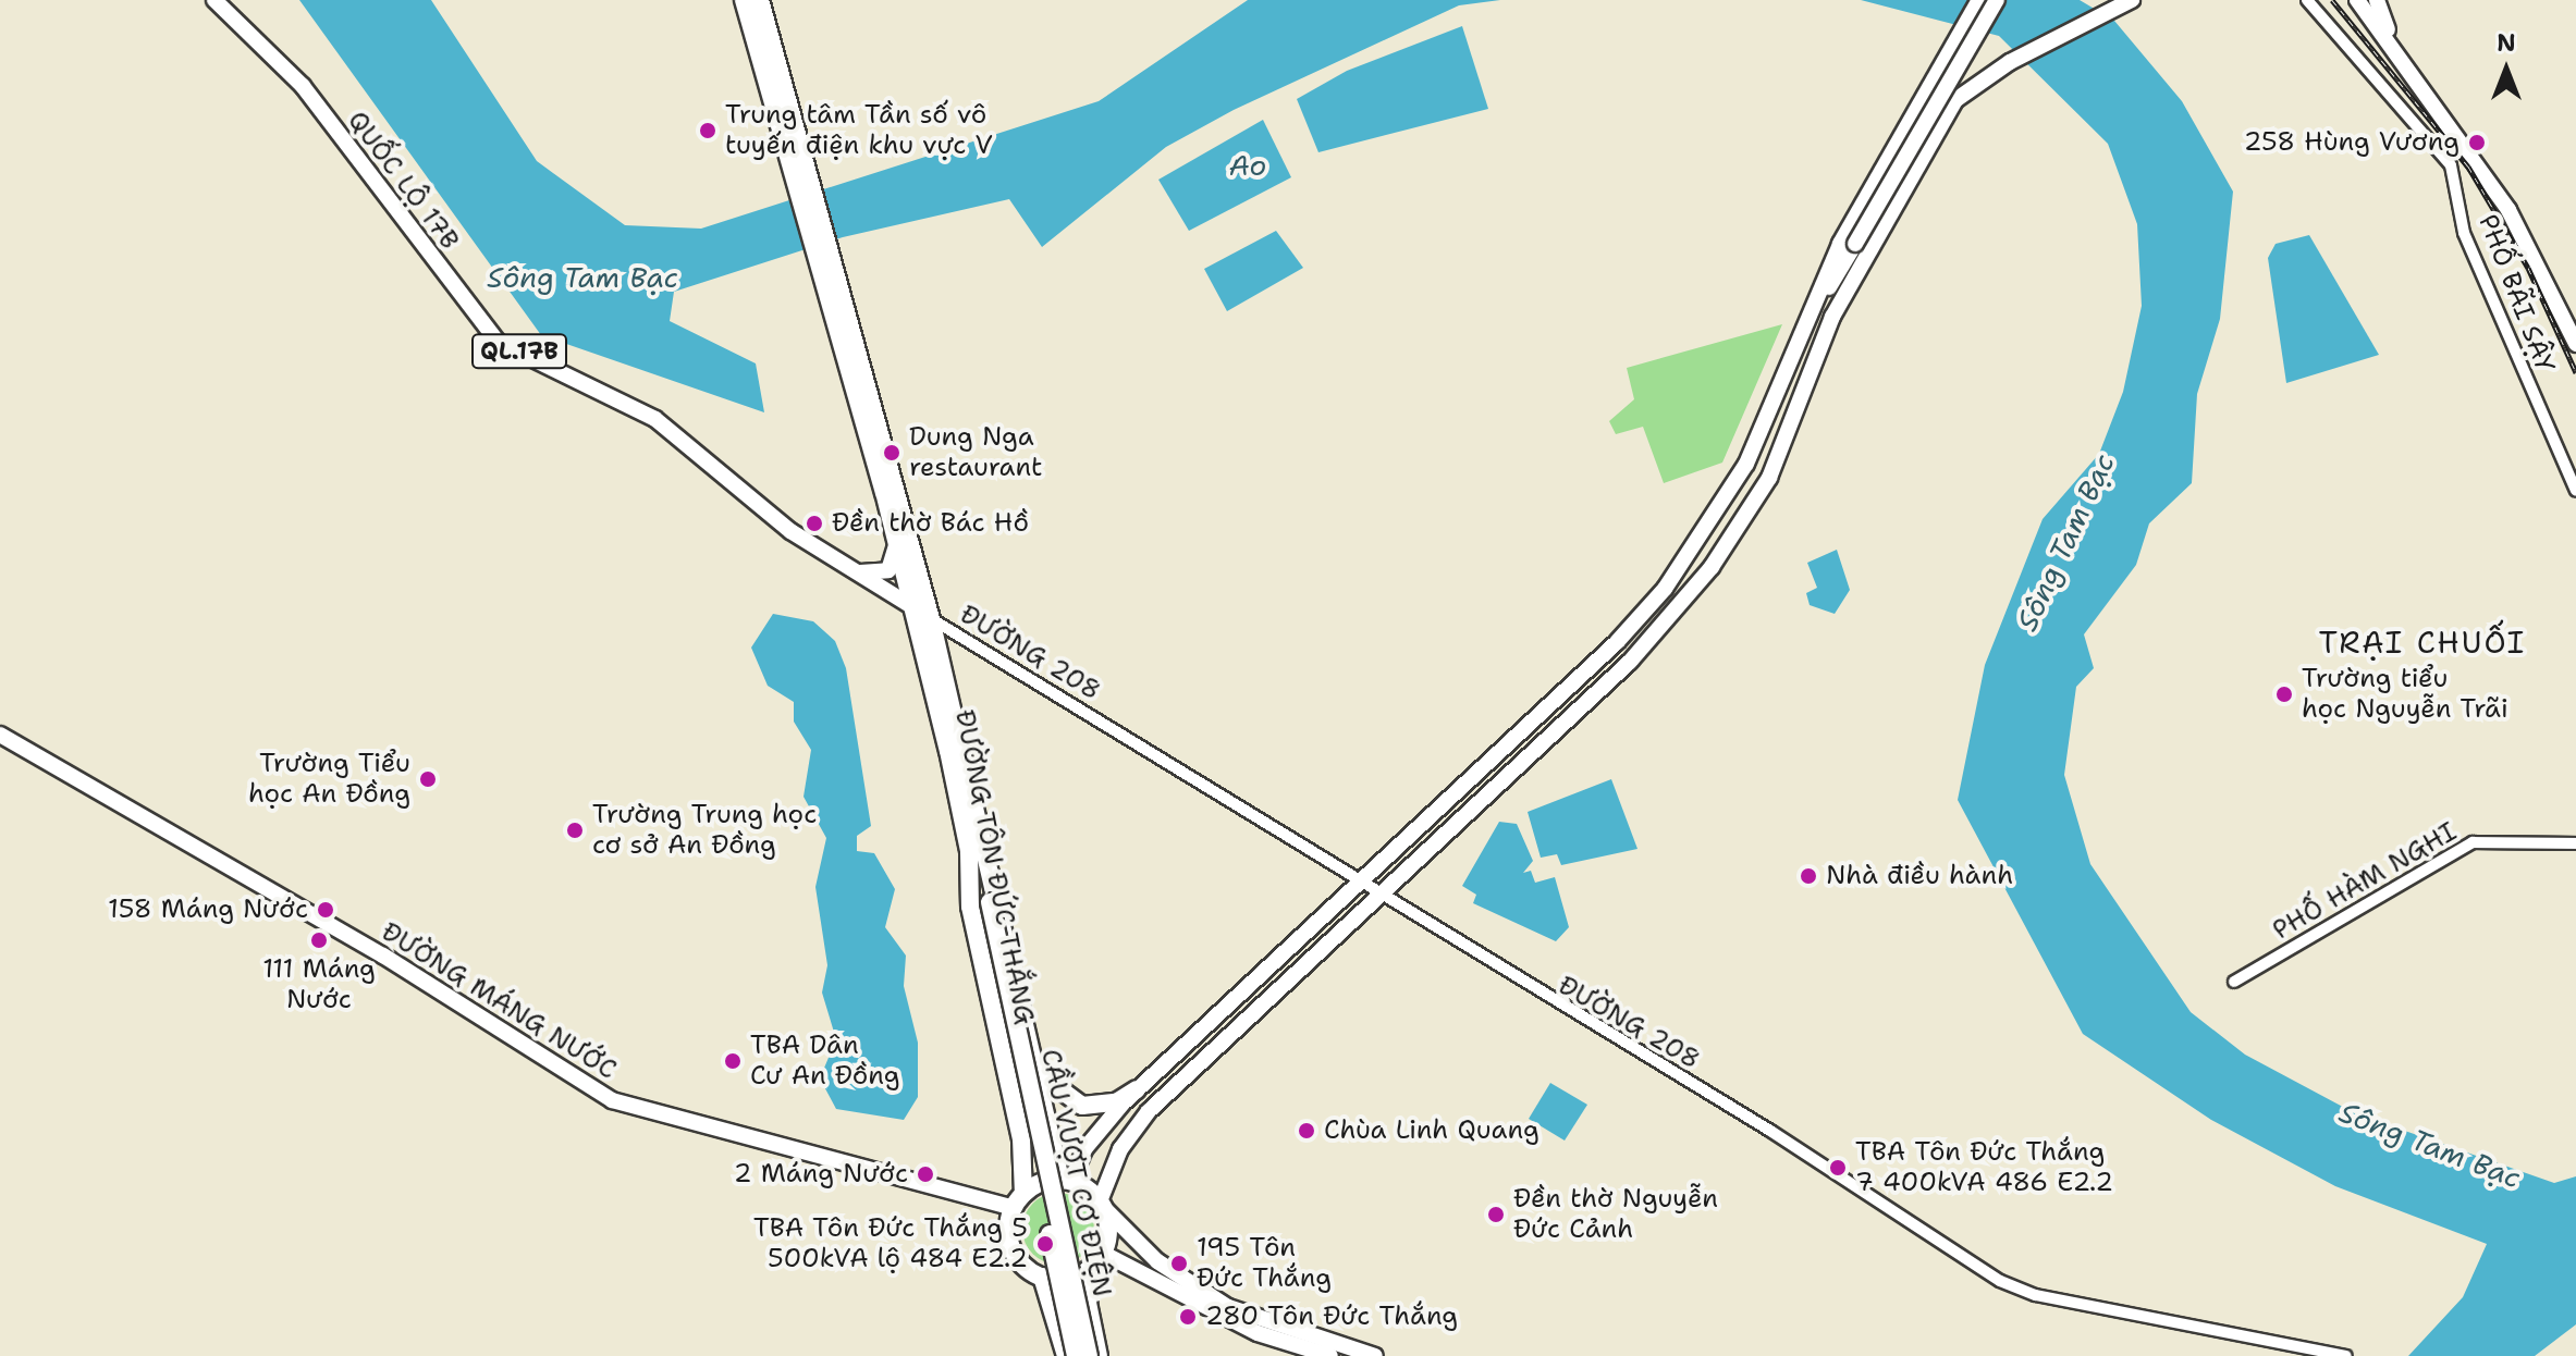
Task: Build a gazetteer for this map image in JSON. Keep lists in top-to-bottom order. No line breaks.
{"streets":{"highway":["ĐƯỜNG TÔN ĐỨC THẮNG","CẦU VƯỢT CƠ ĐIỆN"],"main road":["QUỐC LỘ 17B","QL.17B","ĐƯỜNG MÁNG NƯỚC"],"street":["PHỐ BÃI SẬY","ĐƯỜNG 208","PHỐ HÀM NGHI"]},"crossings":[["QUỐC LỘ 17B","ĐƯỜNG 208"],["QUỐC LỘ 17B","ĐƯỜNG TÔN ĐỨC THẮNG"],["ĐƯỜNG 208","ĐƯỜNG TÔN ĐỨC THẮNG"],["ĐƯỜNG TÔN ĐỨC THẮNG","ĐƯỜNG MÁNG NƯỚC"],["ĐƯỜNG TÔN ĐỨC THẮNG","CẦU VƯỢT CƠ ĐIỆN"]],"districts":["TRẠI CHUỐI"],"water":["Ao","Sông Tam Bạc"],"places":["Trung tâm Tần số vô tuyến điện khu vực V","258 Hùng Vương","Dung Nga restaurant","Đền thờ Bác Hồ","Trường tiểu học Nguyễn Trãi","Trường Tiểu học An Đồng","Trường Trung học cơ sở An Đồng","Nhà điều hành","158 Máng Nước","111 Máng Nước","TBA Dân Cư An Đồng","Chùa Linh Quang","TBA Tôn Đức Thắng 7 400kVA 486 E2.2","2 Máng Nước","Đền thờ Nguyễn Đức Cảnh","TBA Tôn Đức Thắng 5 500kVA lộ 484 E2.2","195 Tôn Đức Thắng","280 Tôn Đức Thắng"],"north":"top"}
